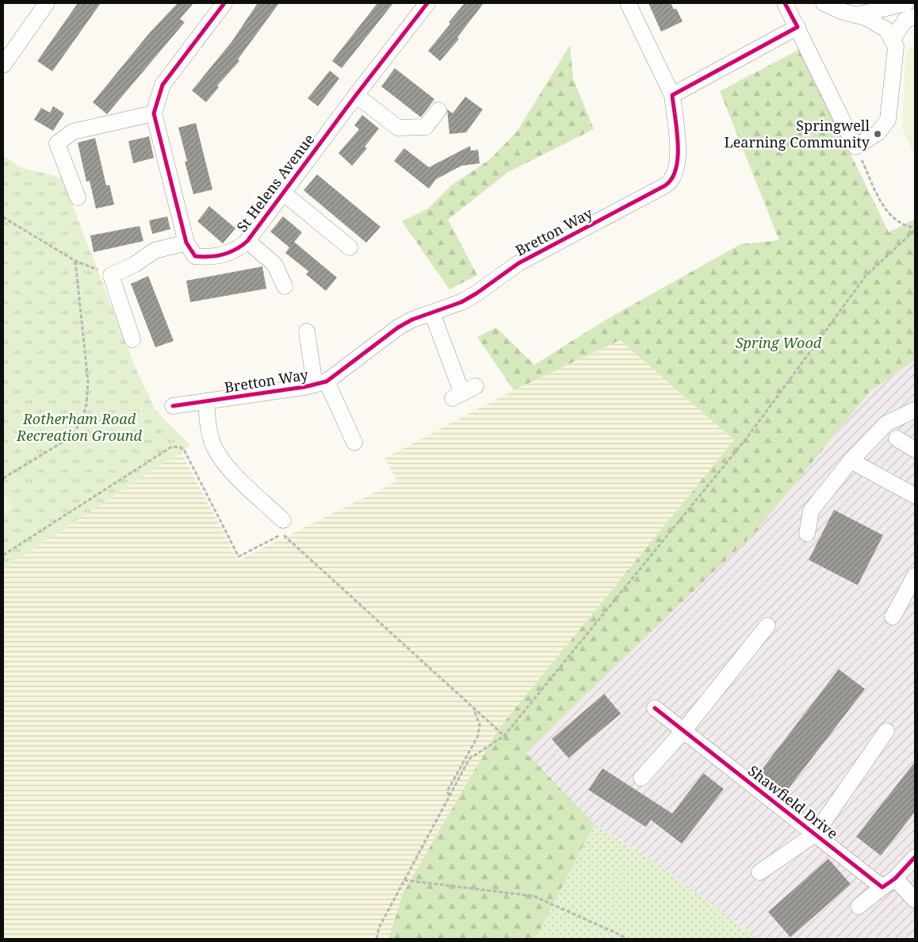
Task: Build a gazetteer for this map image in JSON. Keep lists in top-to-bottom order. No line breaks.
{"streets":{"street":["St Helens Avenue","Bretton Way","Shawfield Drive"]},"parks":["Spring Wood","Rotherham Road Recreation Ground"],"places":["Springwell Learning Community"]}
